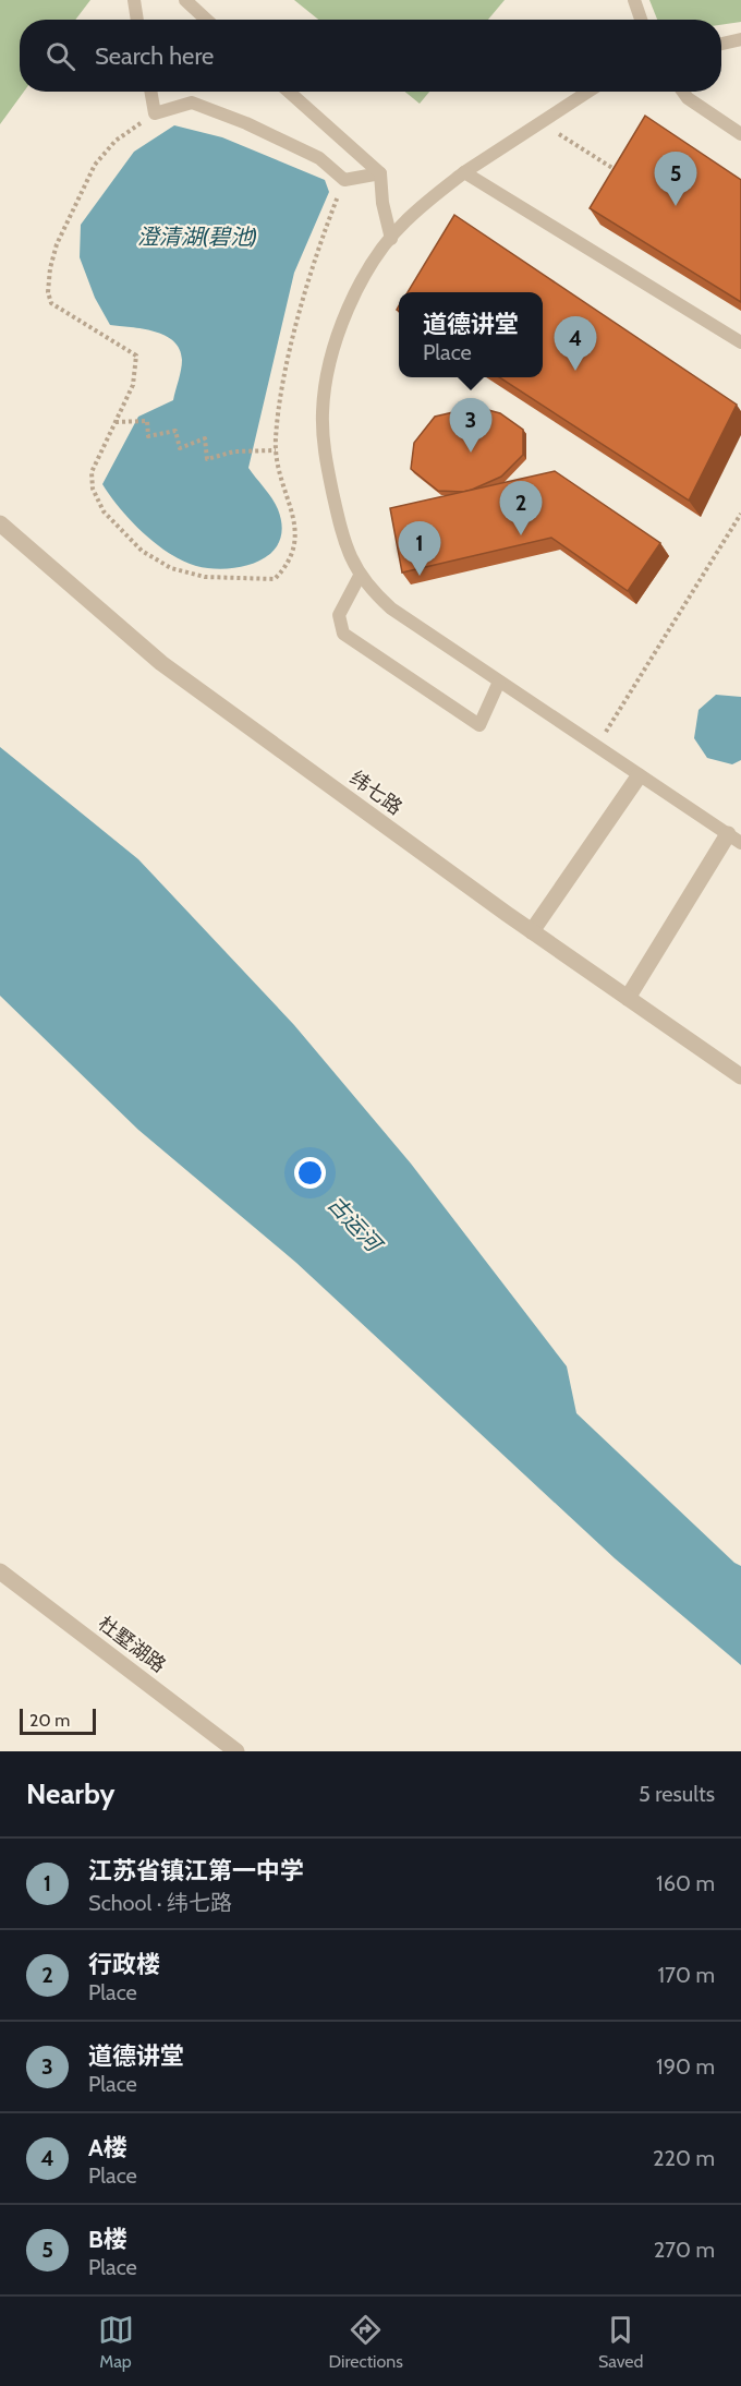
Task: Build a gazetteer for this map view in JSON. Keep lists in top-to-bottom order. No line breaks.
{"streets":{"street":["纬七路","杜墅湖路"]},"water":["澄清湖(碧池)","古运河"],"scale_bar":"20 m","page":{"search":"Search here","pins":["5","4","3","2","1"],"popup":["道德讲堂","Place"],"scale":"20 m","heading":["Nearby","5 results"],"list":[{"mark":"1","name":"江苏省镇江第一中学","note":"School · 纬七路","value":"160 m"},{"mark":"2","name":"行政楼","note":"Place","value":"170 m"},{"mark":"3","name":"道德讲堂","note":"Place","value":"190 m"},{"mark":"4","name":"A楼","note":"Place","value":"220 m"},{"mark":"5","name":"B楼","note":"Place","value":"270 m"}],"nav":["Map","Directions","Saved"]}}
